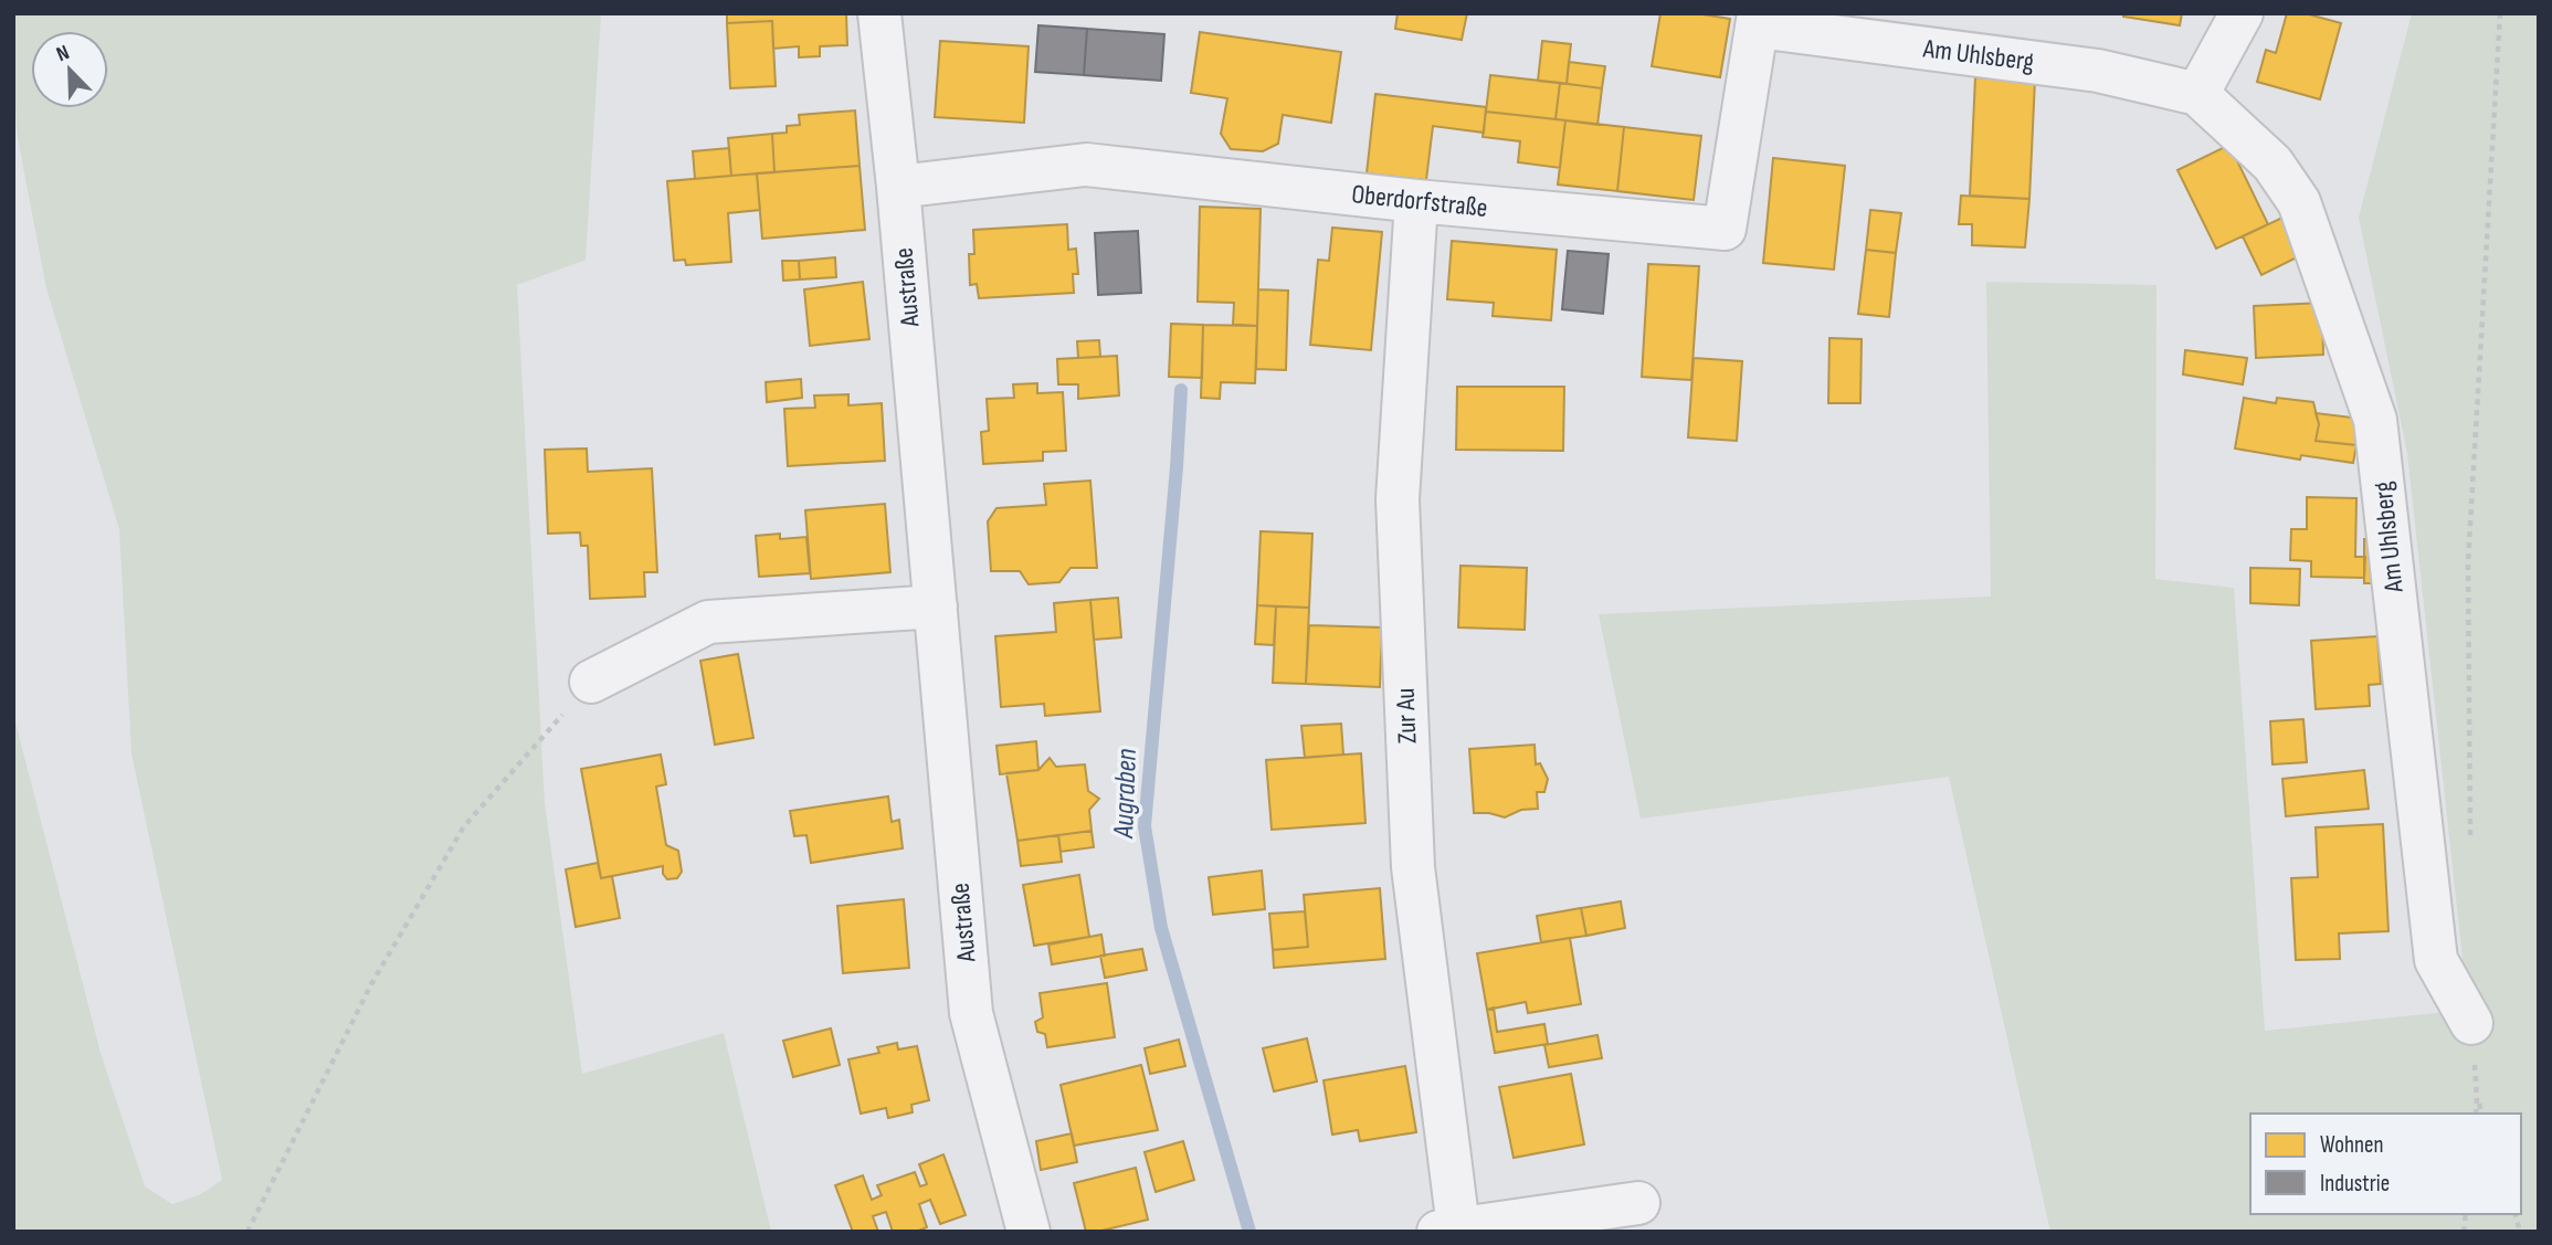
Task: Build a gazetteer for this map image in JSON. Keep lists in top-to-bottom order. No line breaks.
{"streets":{"street":["Am Uhlsberg","Oberdorfstraße","Austraße","Zur Au"]},"crossings":[["Am Uhlsberg","Oberdorfstraße"],["Oberdorfstraße","Austraße"],["Oberdorfstraße","Zur Au"]],"water":["Augraben"],"legend":["Wohnen","Industrie"],"north":"top left"}
